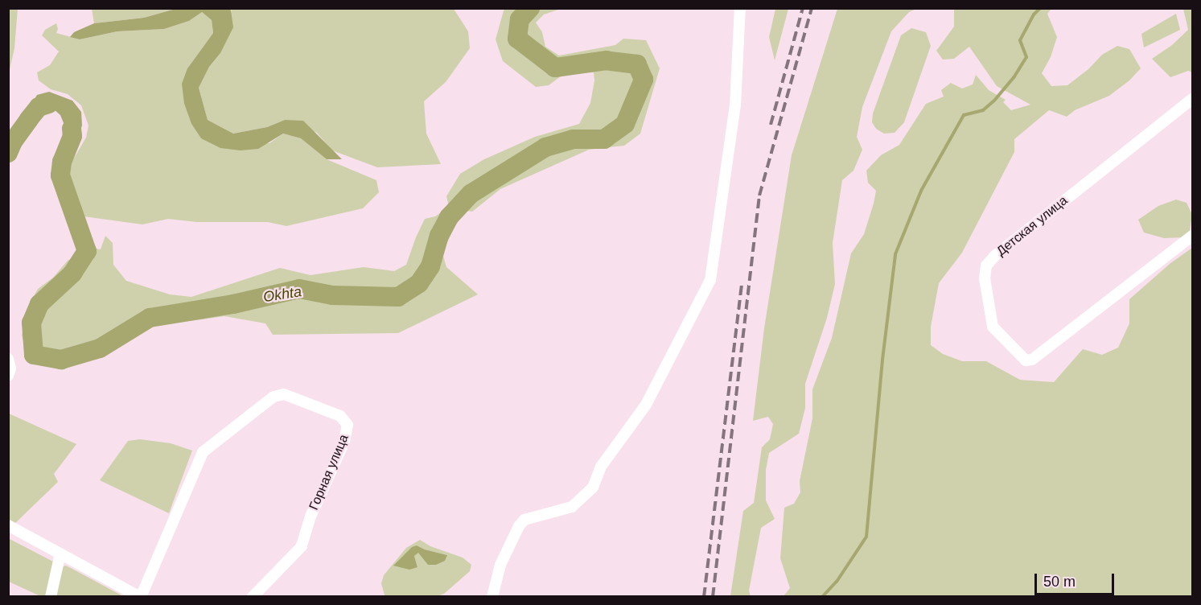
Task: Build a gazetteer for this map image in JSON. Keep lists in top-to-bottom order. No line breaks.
{"streets":{"street":["Детская улица","Горная улица"]},"water":["Okhta"],"scale_bar":"50 m"}
